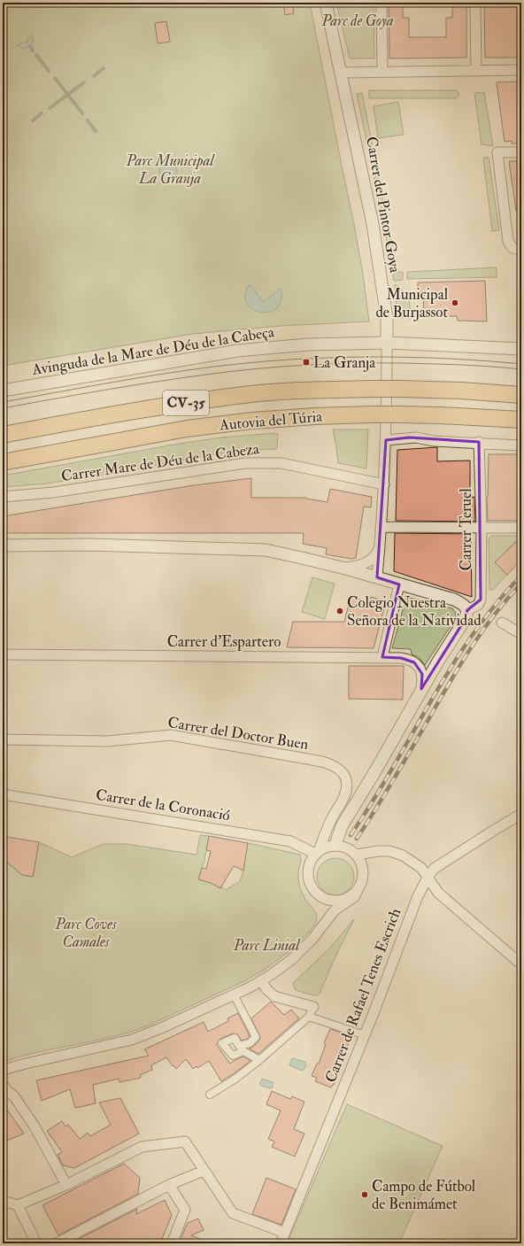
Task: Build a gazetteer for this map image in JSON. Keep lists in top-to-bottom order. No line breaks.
{"streets":{"highway":["CV-35","Autovia del Túria"],"street":["Carrer del Pintor Goya","Avinguda de la Mare de Déu de la Cabeça","Carrer Mare de Déu de la Cabeza","Carrer Teruel","Carrer d'Espartero","Carrer del Doctor Buen","Carrer de la Coronació","Carrer de Rafael Tenes Escrich"]},"crossings":[["Carrer del Pintor Goya","Avinguda de la Mare de Déu de la Cabeça"],["Carrer del Pintor Goya","Carrer Mare de Déu de la Cabeza"],["Carrer del Doctor Buen","Carrer de la Coronació"]],"parks":["Parc de Goya","Parc Municipal La Granja","Parc Coves Camales","Parc Linial"],"places":{"other":["Municipal de Burjassot","Colegio Nuestra Señora de la Natividad","Campo de Fútbol de Benimámet"],"transit":["La Granja"]}}
